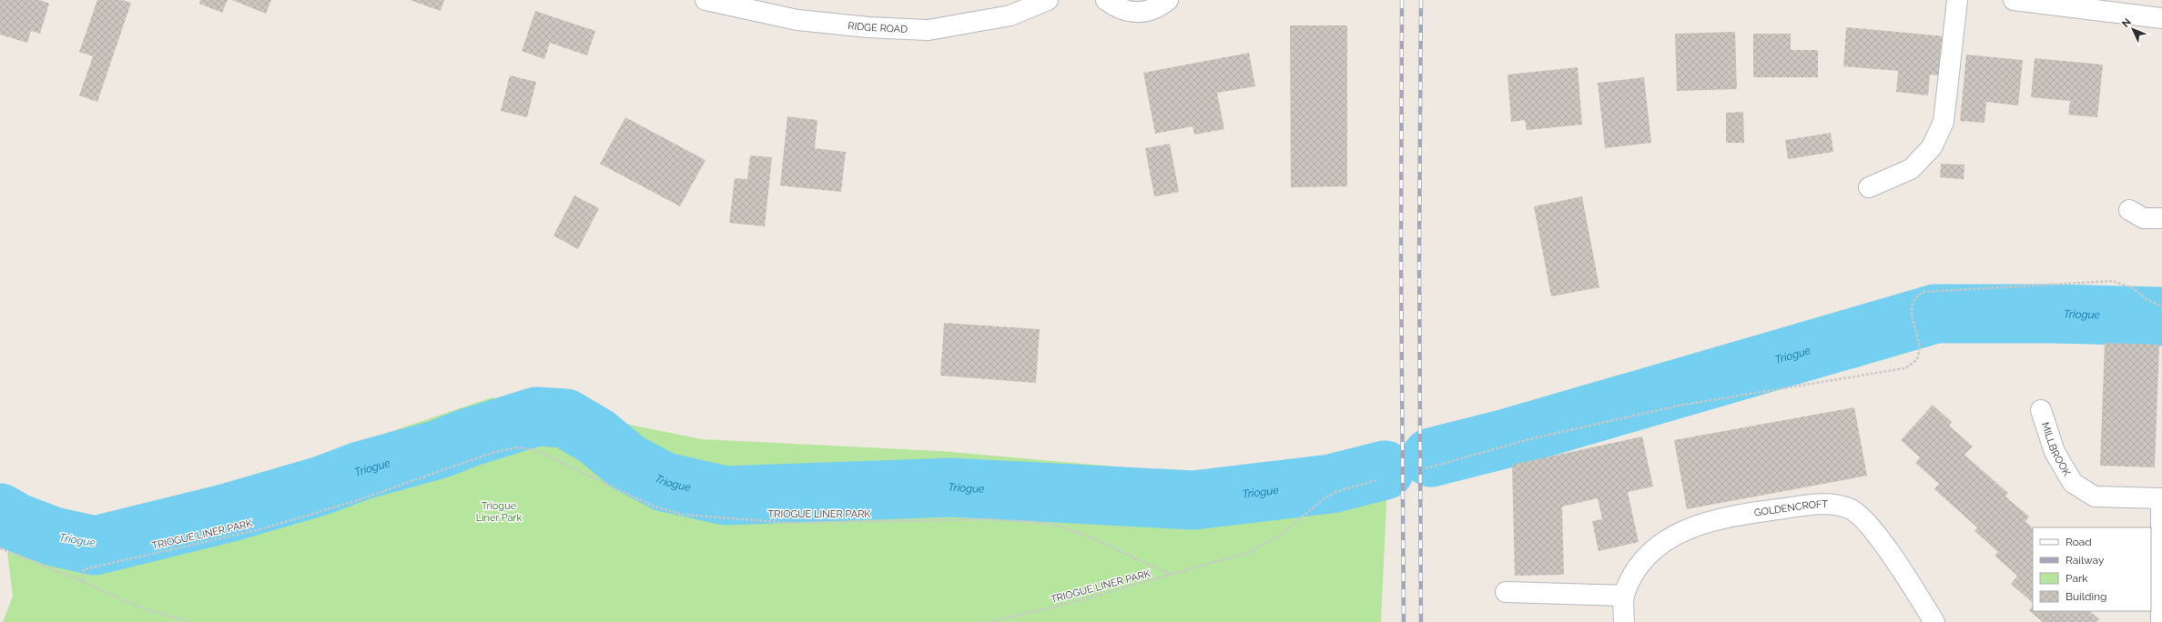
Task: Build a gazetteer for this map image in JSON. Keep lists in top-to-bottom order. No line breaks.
{"streets":{"street":["RIDGE ROAD","MILLBROOK","GOLDENCROFT"],"path":["TRIOGUE LINER PARK"]},"water":["Triogue"],"parks":["Triogue Liner Park"],"legend":["Road","Railway","Park","Building"],"north":"top left"}
